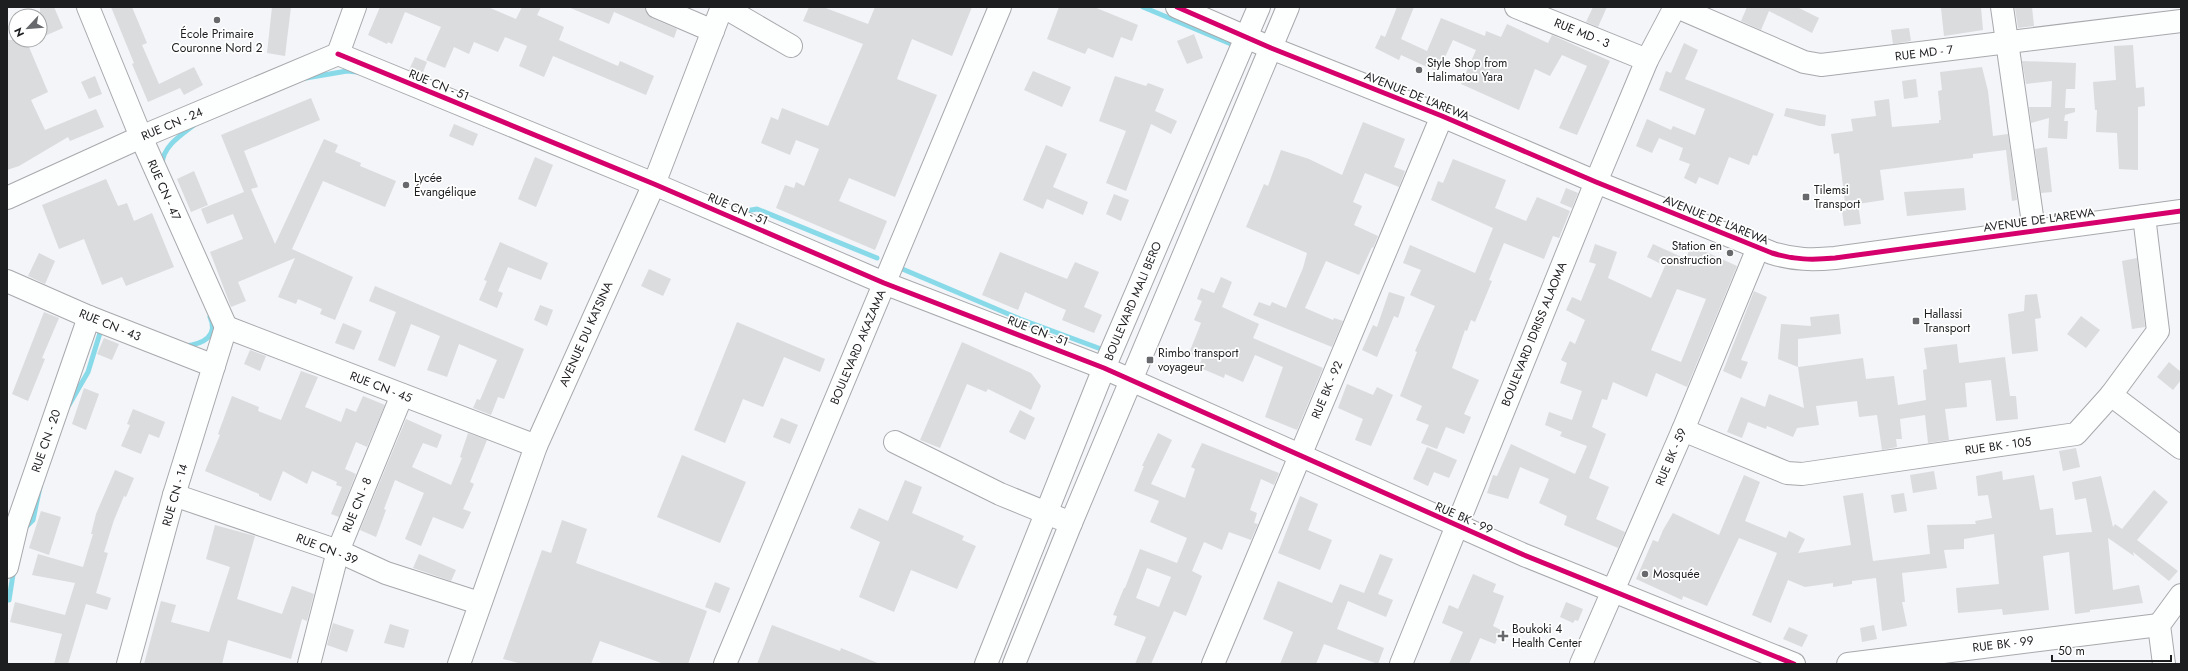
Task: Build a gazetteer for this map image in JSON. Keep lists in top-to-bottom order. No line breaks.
{"streets":{"street":["RUE MD - 3","RUE MD - 7","RUE CN - 51","AVENUE DE L'AREWA","RUE CN - 24","RUE CN - 47","BOULEVARD MALI BERO","RUE CN - 43","AVENUE DU KATSINA","BOULEVARD IDRISS ALAOMA","BOULEVARD AKAZAMA","RUE CN - 45","RUE BK - 92","RUE CN - 20","RUE BK - 105","RUE BK - 59","RUE CN - 14","RUE CN - 8","RUE BK - 99","RUE CN - 39"]},"crossings":[["RUE MD - 3","BOULEVARD IDRISS ALAOMA"],["RUE MD - 7","BOULEVARD IDRISS ALAOMA"],["RUE CN - 51","RUE CN - 24"],["RUE CN - 51","BOULEVARD MALI BERO"],["RUE CN - 51","AVENUE DU KATSINA"],["RUE CN - 51","BOULEVARD AKAZAMA"],["RUE CN - 51","RUE BK - 99"],["AVENUE DE L'AREWA","BOULEVARD MALI BERO"],["AVENUE DE L'AREWA","BOULEVARD IDRISS ALAOMA"],["AVENUE DE L'AREWA","RUE BK - 92"],["AVENUE DE L'AREWA","RUE BK - 105"],["AVENUE DE L'AREWA","RUE BK - 59"],["RUE CN - 24","RUE CN - 47"],["RUE CN - 47","RUE CN - 45"],["RUE CN - 47","RUE CN - 14"],["RUE CN - 43","RUE CN - 20"],["RUE CN - 43","RUE CN - 14"],["AVENUE DU KATSINA","RUE CN - 45"],["AVENUE DU KATSINA","RUE CN - 39"],["BOULEVARD IDRISS ALAOMA","RUE BK - 99"],["RUE CN - 45","RUE CN - 14"],["RUE CN - 45","RUE CN - 8"],["RUE BK - 92","RUE BK - 99"],["RUE BK - 105","RUE BK - 59"],["RUE BK - 59","RUE BK - 99"],["RUE CN - 14","RUE CN - 39"],["RUE CN - 8","RUE CN - 39"]],"places":{"other":["École Primaire Couronne Nord 2","Style Shop from Halimatou Yara","Lycée Évangélique","Station en construction","Mosquée"],"transit":["Tilemsi Transport","Hallassi Transport","Rimbo transport voyageur"],"health":["Boukoki 4 Health Center"]},"scale_bar":"50 m","north":"bottom left"}
